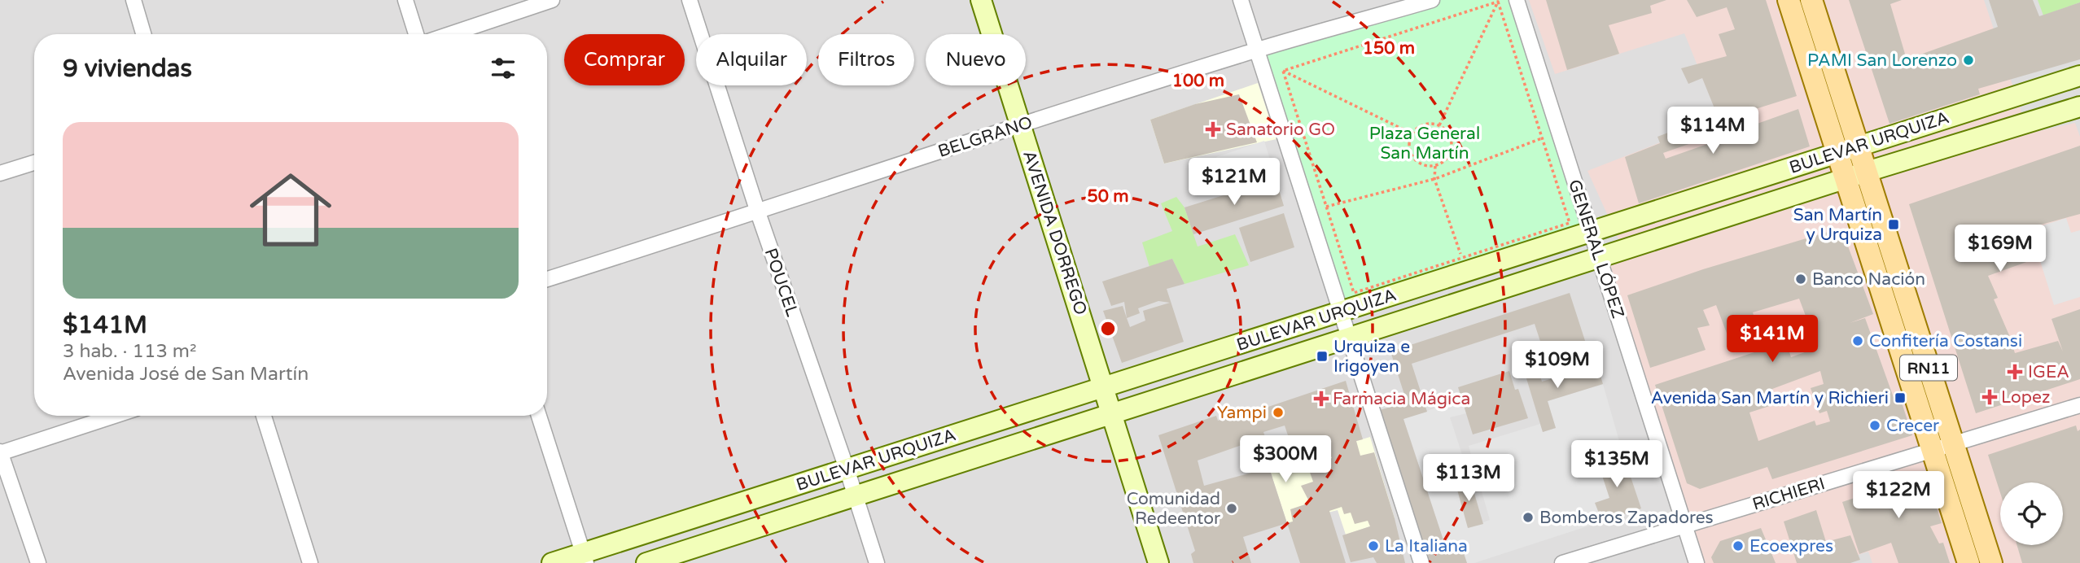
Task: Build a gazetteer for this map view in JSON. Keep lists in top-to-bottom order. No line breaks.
{"streets":{"main road":["BULEVAR URQUIZA","AVENIDA DORREGO","RN11"],"street":["BELGRANO","GENERAL LÓPEZ","POUCEL","RICHIERI"]},"crossings":[["BELGRANO","AVENIDA DORREGO"],["BELGRANO","POUCEL"],["BULEVAR URQUIZA","AVENIDA DORREGO"],["BULEVAR URQUIZA","GENERAL LÓPEZ"],["BULEVAR URQUIZA","POUCEL"],["BULEVAR URQUIZA","RN11"],["GENERAL LÓPEZ","RICHIERI"],["RN11","RICHIERI"]],"parks":["Plaza General San Martín"],"places":{"other":["PAMI San Lorenzo","Banco Nación","Confitería Costansi","Yampi","Crecer","Comunidad Redeentor","Bomberos Zapadores","La Italiana","Ecoexpres"],"health":["Sanatorio GO","IGEA","Lopez","Farmacia Mágica"],"transit":["San Martín y Urquiza","Urquiza e Irigoyen","Avenida San Martín y Richieri"]},"page":{"chip":["Comprar","Alquilar","Filtros","Nuevo"],"heading":"9 viviendas","list":[{"name":"$141M","note":"3 hab. · 113 m² · Avenida José de San Martín"}],"price":["$114M","$121M","$169M","$141M","$109M","$300M","$135M","$113M","$122M"]},"rings":["150 m","100 m","50 m"]}
